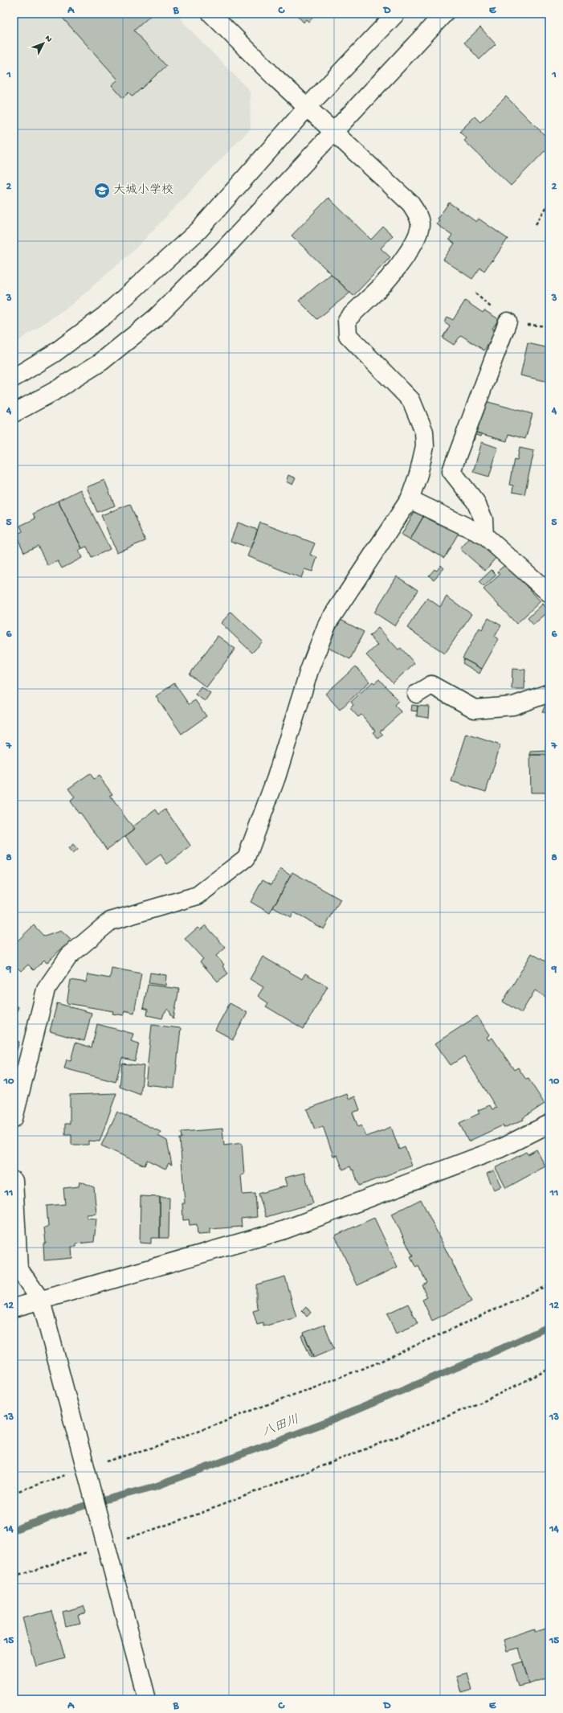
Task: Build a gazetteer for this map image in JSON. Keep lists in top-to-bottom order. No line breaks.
{"water":["八田川"],"places":{"school or university":["大城小学校"]},"north":"top right","grid":{"columns":["A","B","C","D","E"],"rows":["1","2","3","4","5","6","7","8","9","10","11","12","13","14","15"]}}
